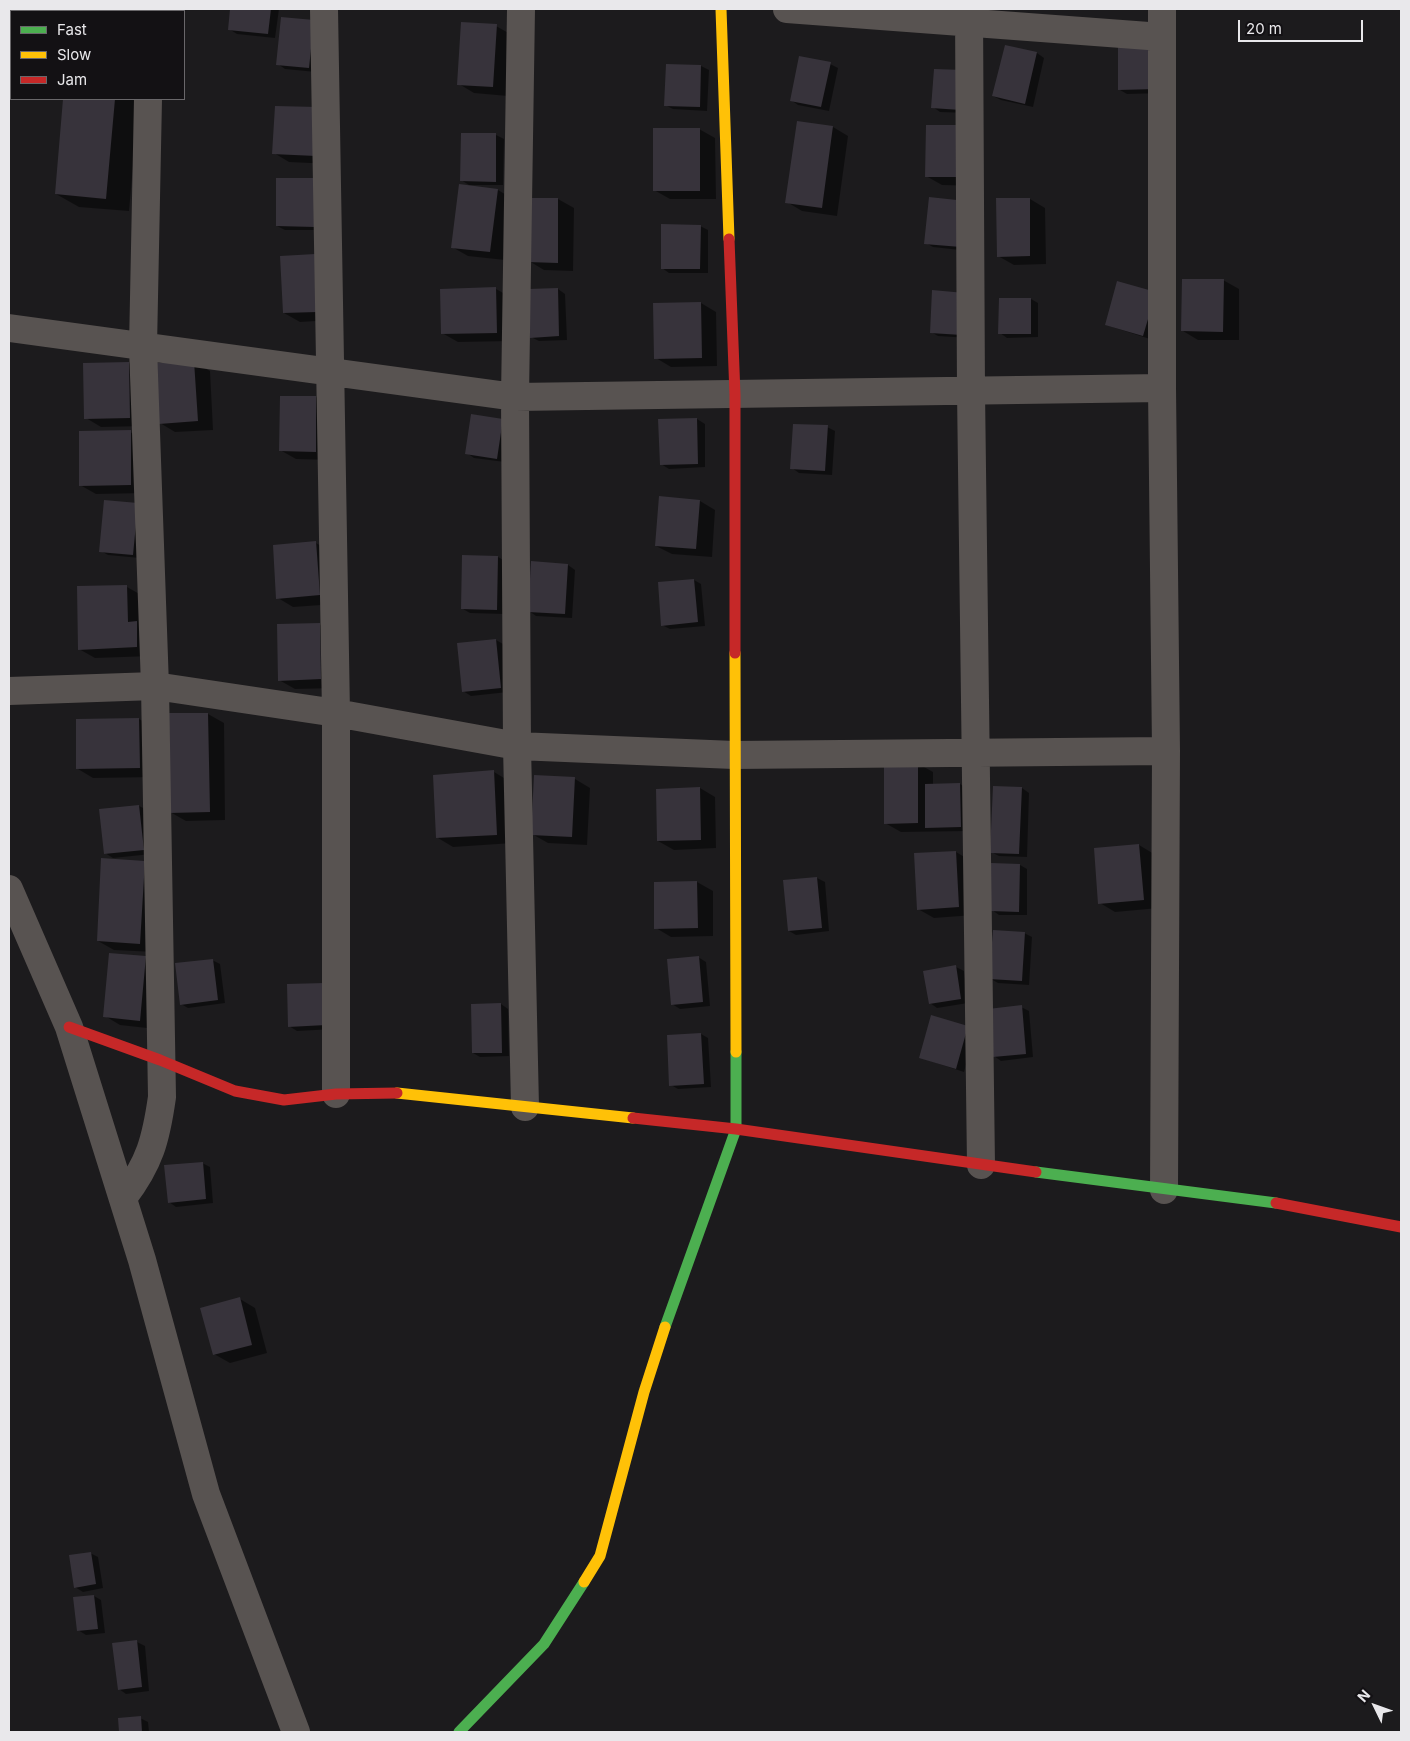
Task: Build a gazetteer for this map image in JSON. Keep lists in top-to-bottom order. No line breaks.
{"legend":["Fast","Slow","Jam"],"scale_bar":"20 m","north":"top left"}
